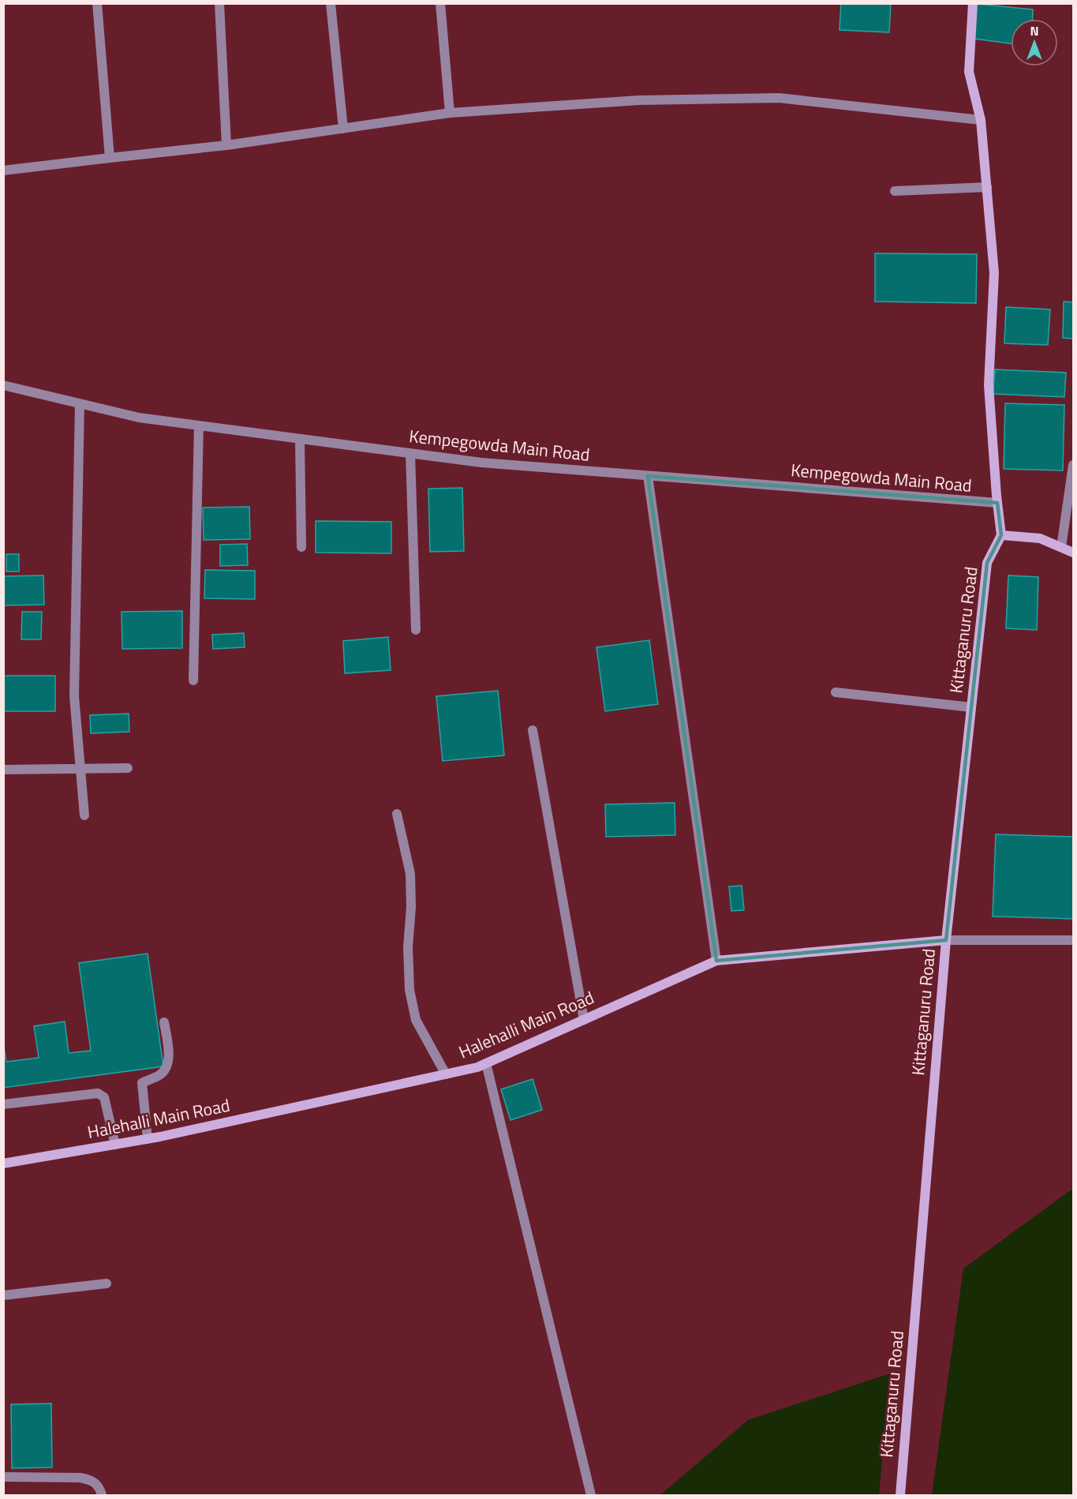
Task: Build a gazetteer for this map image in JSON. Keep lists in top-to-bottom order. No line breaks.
{"streets":{"main road":["Kittaganuru Road","Halehalli Main Road"],"street":["Kempegowda Main Road"]},"crossings":[["Kittaganuru Road","Halehalli Main Road"]],"north":"top"}
